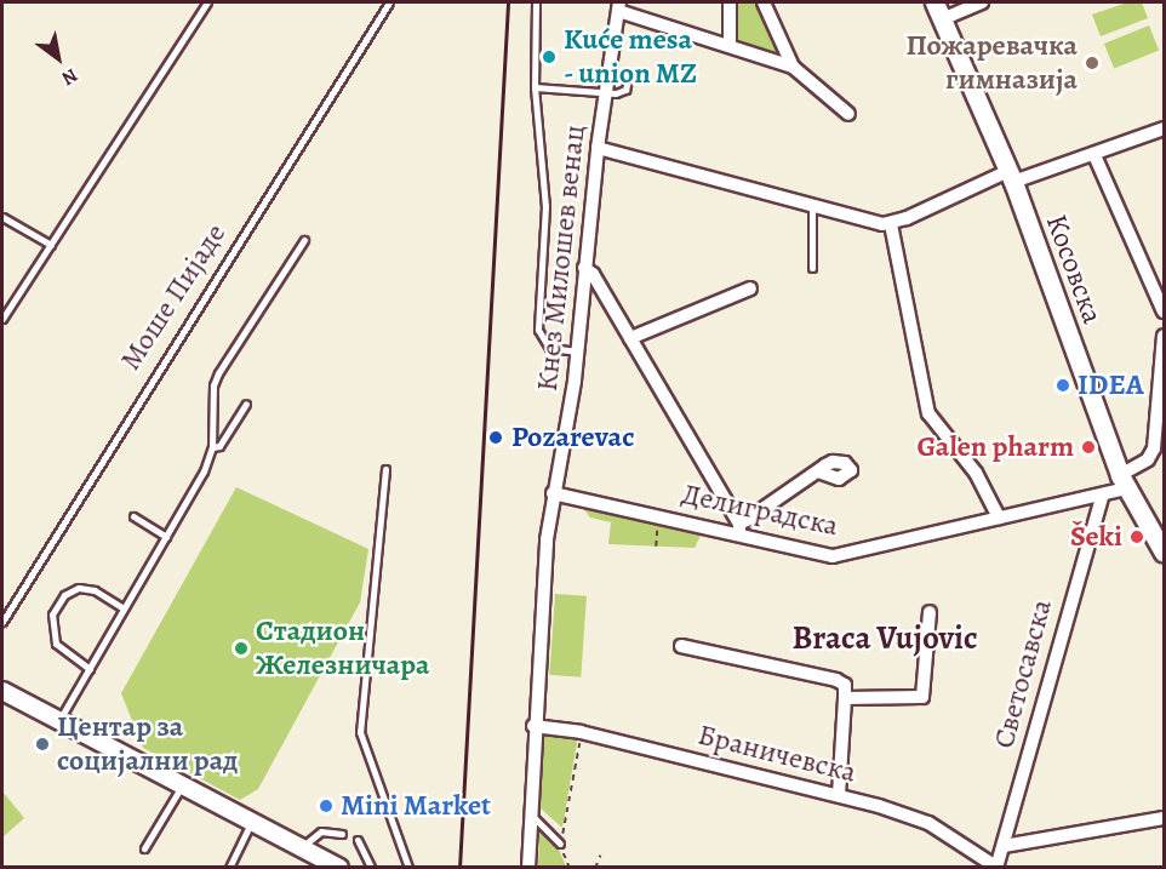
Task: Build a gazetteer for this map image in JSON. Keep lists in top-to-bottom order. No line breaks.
{"streets":{"main road":["Косовска"],"street":["Кнез Милошев венац","Делиградска","Светосавска","Браничевска"],"lane":["Моше Пијаде"]},"crossings":[["Кнез Милошев венац","Делиградска"],["Кнез Милошев венац","Браничевска"],["Косовска","Делиградска"],["Делиградска","Светосавска"],["Светосавска","Браничевска"]],"districts":["Braca Vujovic"],"places":["Kuće mesa - union MZ","Пожаревачка гимназија","IDEA","Pozarevac","Galen pharm","Šeki","Стадион Железничара","Центар за социјални рад","Mini Market"],"north":"bottom right"}
